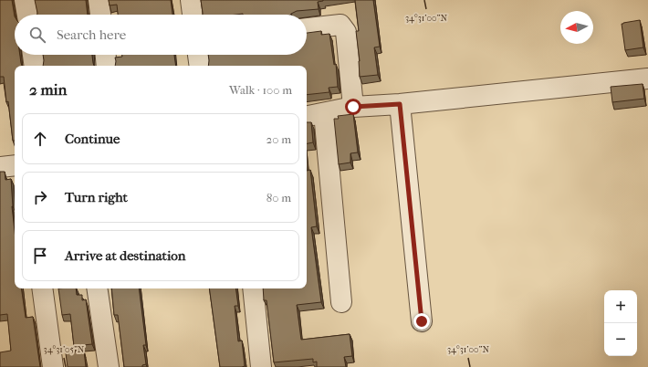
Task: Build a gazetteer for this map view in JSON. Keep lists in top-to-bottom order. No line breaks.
{"north":"left","page":{"search":"Search here","heading":["2 min","Walk · 100 m"],"list":[["Continue","20 m"],["Turn right","80 m"],"Arrive at destination"],"map_buttons":["+","−"]},"coordinates":["34°31'00\"N","34°31'05\"N"]}
